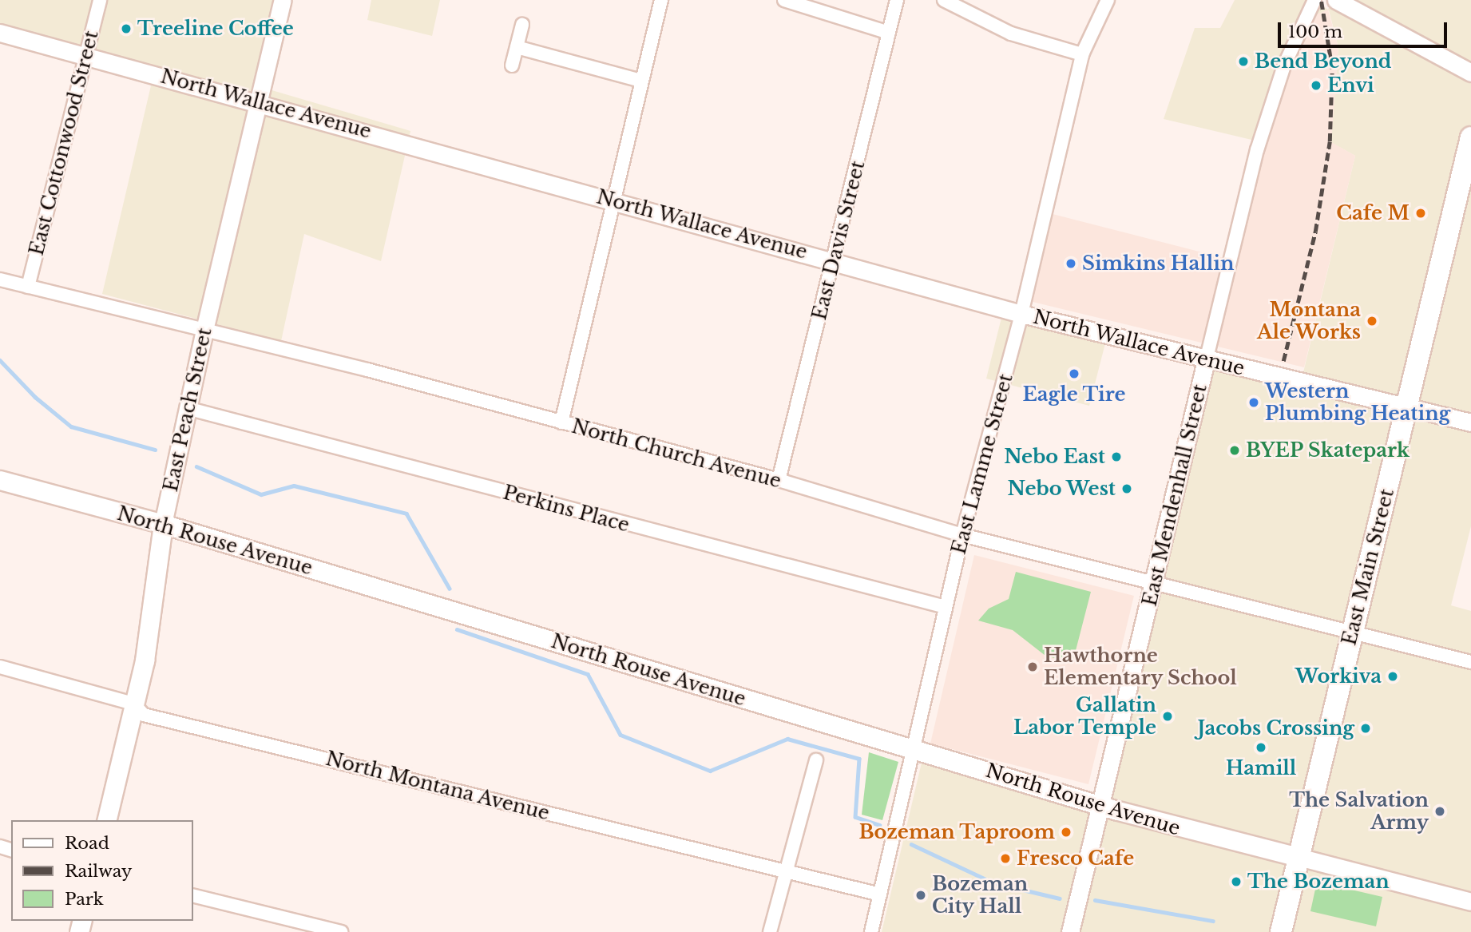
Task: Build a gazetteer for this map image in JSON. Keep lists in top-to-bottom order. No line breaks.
{"streets":{"highway":["East Main Street"],"main road":["East Peach Street","North Rouse Avenue"],"street":["North Wallace Avenue","East Cottonwood Street","East Davis Street","North Church Avenue","East Lamme Street","East Mendenhall Street","Perkins Place","North Montana Avenue"]},"crossings":[["North Wallace Avenue","East Cottonwood Street"],["North Wallace Avenue","East Davis Street"],["North Wallace Avenue","East Peach Street"],["North Wallace Avenue","East Lamme Street"],["North Wallace Avenue","East Mendenhall Street"],["North Wallace Avenue","East Main Street"],["East Cottonwood Street","North Church Avenue"],["East Davis Street","North Church Avenue"],["East Peach Street","North Church Avenue"],["East Peach Street","Perkins Place"],["East Peach Street","North Rouse Avenue"],["East Peach Street","North Montana Avenue"],["North Church Avenue","East Lamme Street"],["North Church Avenue","East Mendenhall Street"],["North Church Avenue","East Main Street"],["East Lamme Street","Perkins Place"],["East Lamme Street","North Rouse Avenue"],["East Lamme Street","North Montana Avenue"],["East Mendenhall Street","North Rouse Avenue"],["North Rouse Avenue","East Main Street"]],"places":["Treeline Coffee","Bend Beyond","Envi","Cafe M","Simkins Hallin","Montana Ale Works","Eagle Tire","Western Plumbing Heating","BYEP Skatepark","Nebo East","Nebo West","Hawthorne Elementary School","Workiva","Gallatin Labor Temple","Jacobs Crossing","Hamill","The Salvation Army","Bozeman Taproom","Fresco Cafe","The Bozeman","Bozeman City Hall"],"legend":["Road","Railway","Park"],"scale_bar":"100 m"}
